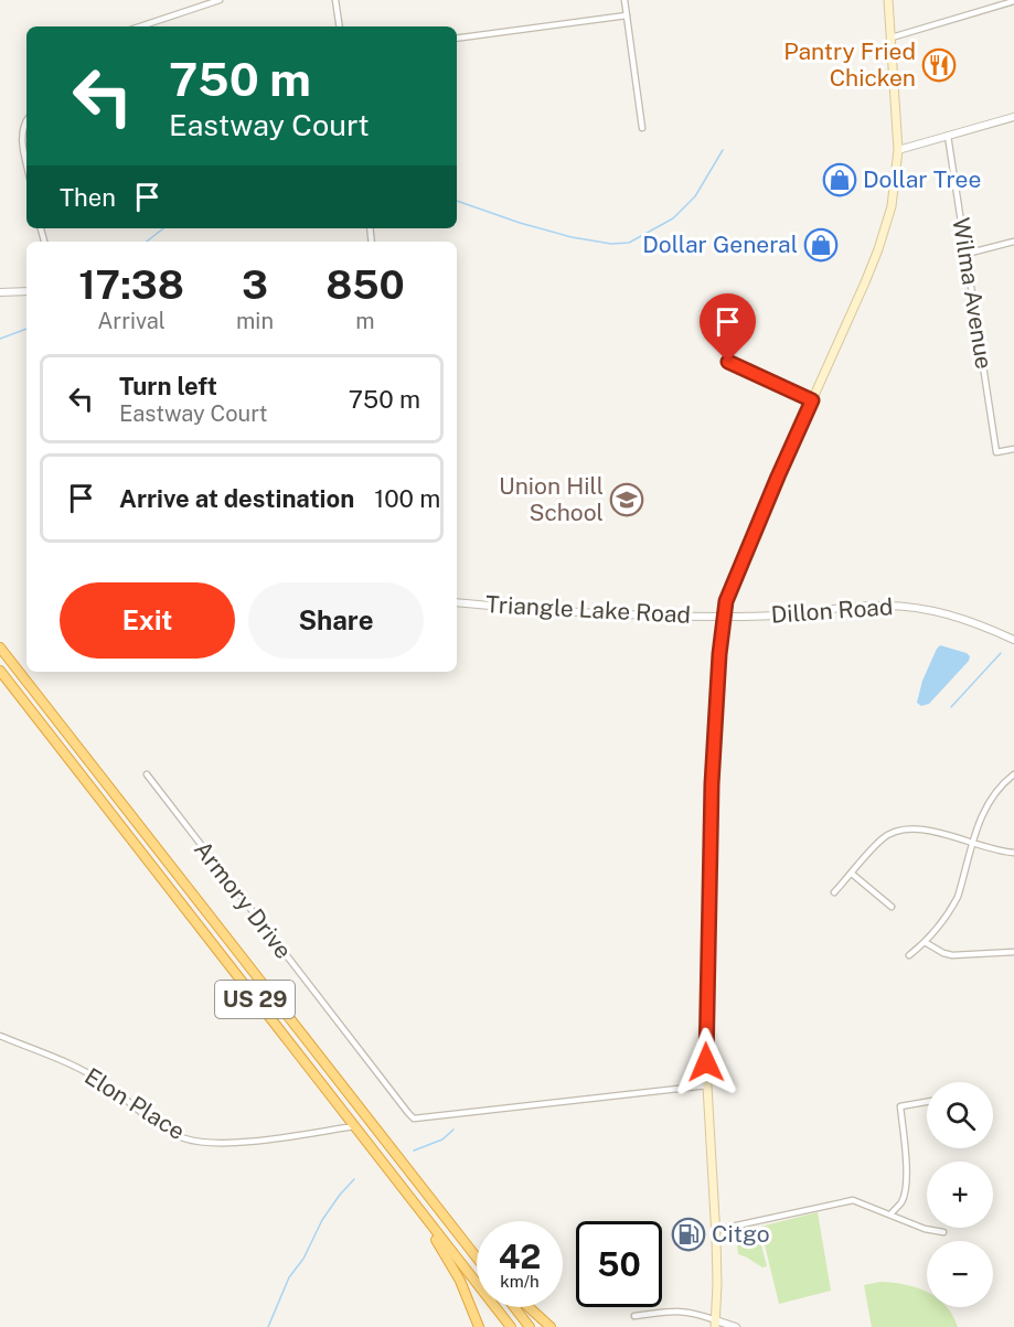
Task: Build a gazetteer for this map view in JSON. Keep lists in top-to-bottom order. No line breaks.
{"streets":{"highway":["US 29"],"street":["Wilma Avenue","Triangle Lake Road","Dillon Road","Armory Drive","Elon Place"]},"crossings":[["Triangle Lake Road","Dillon Road"],["US 29","Elon Place"]],"places":{"restaurant":["Pantry Fried Chicken"],"shop":["Dollar Tree","Dollar General"],"school or university":["Union Hill School"],"fuel station":["Citgo"]},"page":{"turn":["750 m","Eastway Court"],"then":"Then","eta":["17:38","Arrival","3","min","850","m"],"list":[{"name":"Turn left","note":"Eastway Court","value":"750 m"},{"name":"Arrive at destination","value":"100 m"}],"buttons":["Exit","Share"],"map_buttons":["+","−"],"speed":"42 km/h","limit":"50"}}
